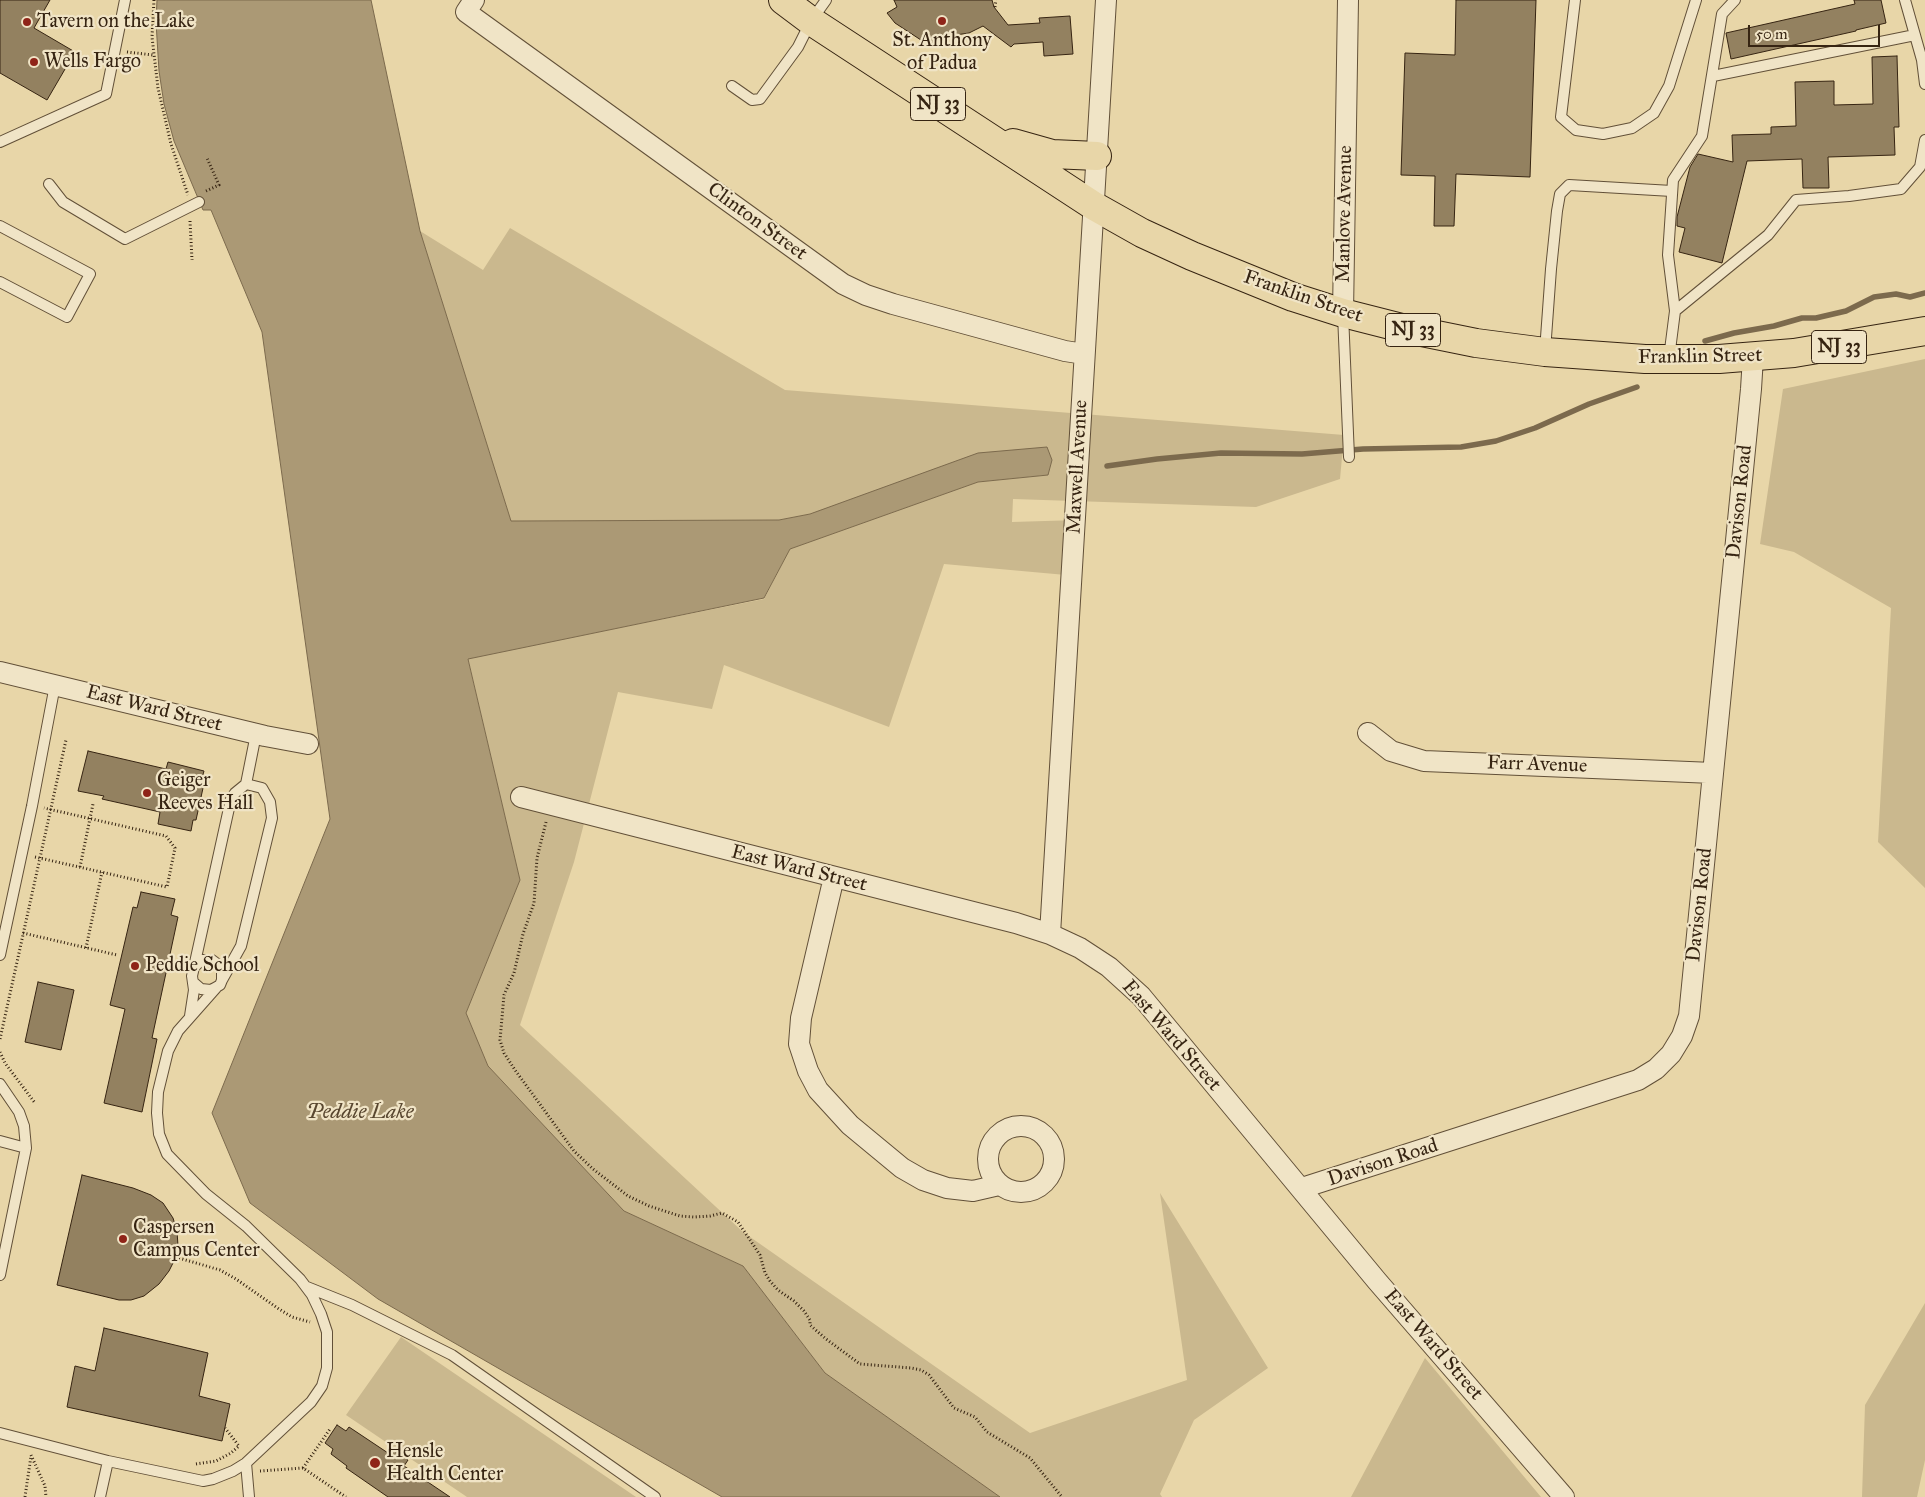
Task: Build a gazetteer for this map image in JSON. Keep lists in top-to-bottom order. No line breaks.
{"streets":{"main road":["NJ 33","Franklin Street"],"street":["Manlove Avenue","Clinton Street","Maxwell Avenue","Davison Road","East Ward Street","Farr Avenue"]},"crossings":[["Manlove Avenue","Franklin Street"],["Clinton Street","Maxwell Avenue"],["Franklin Street","Maxwell Avenue"],["Franklin Street","Davison Road"],["Maxwell Avenue","East Ward Street"],["Davison Road","East Ward Street"],["Davison Road","Farr Avenue"]],"water":["Peddie Lake"],"places":["St. Anthony of Padua","Tavern on the Lake","Wells Fargo","Geiger Reeves Hall","Peddie School","Caspersen Campus Center","Hensle Health Center"],"scale_bar":"50 m"}
